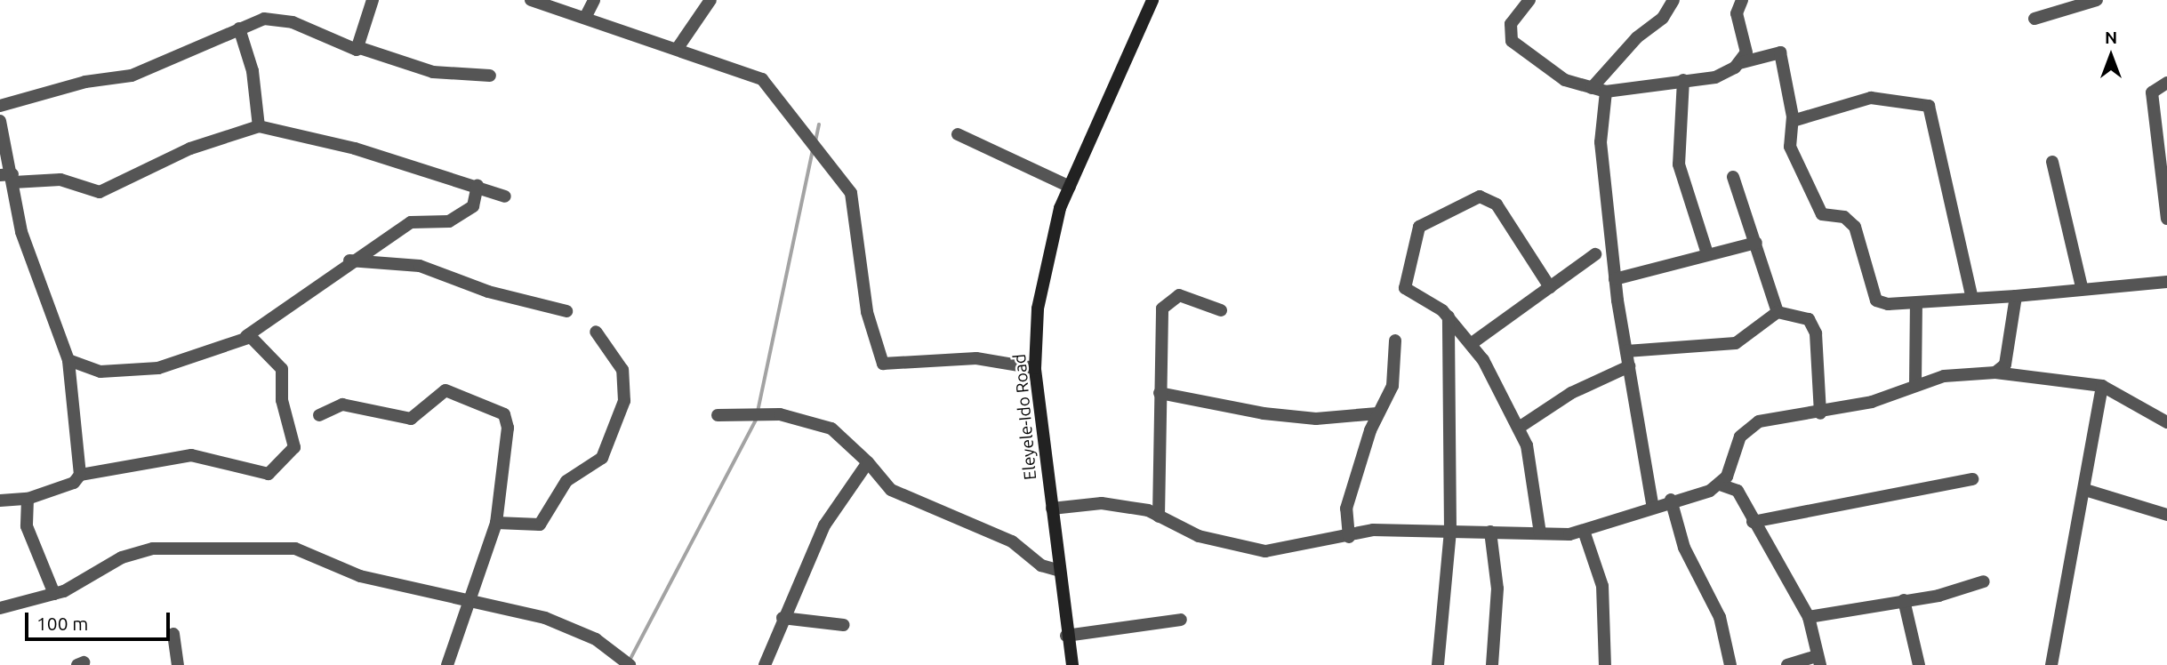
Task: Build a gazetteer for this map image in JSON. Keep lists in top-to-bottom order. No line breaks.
{"streets":{"main road":["Eleyele-Ido Road"]},"scale_bar":"100 m","north":"top"}
